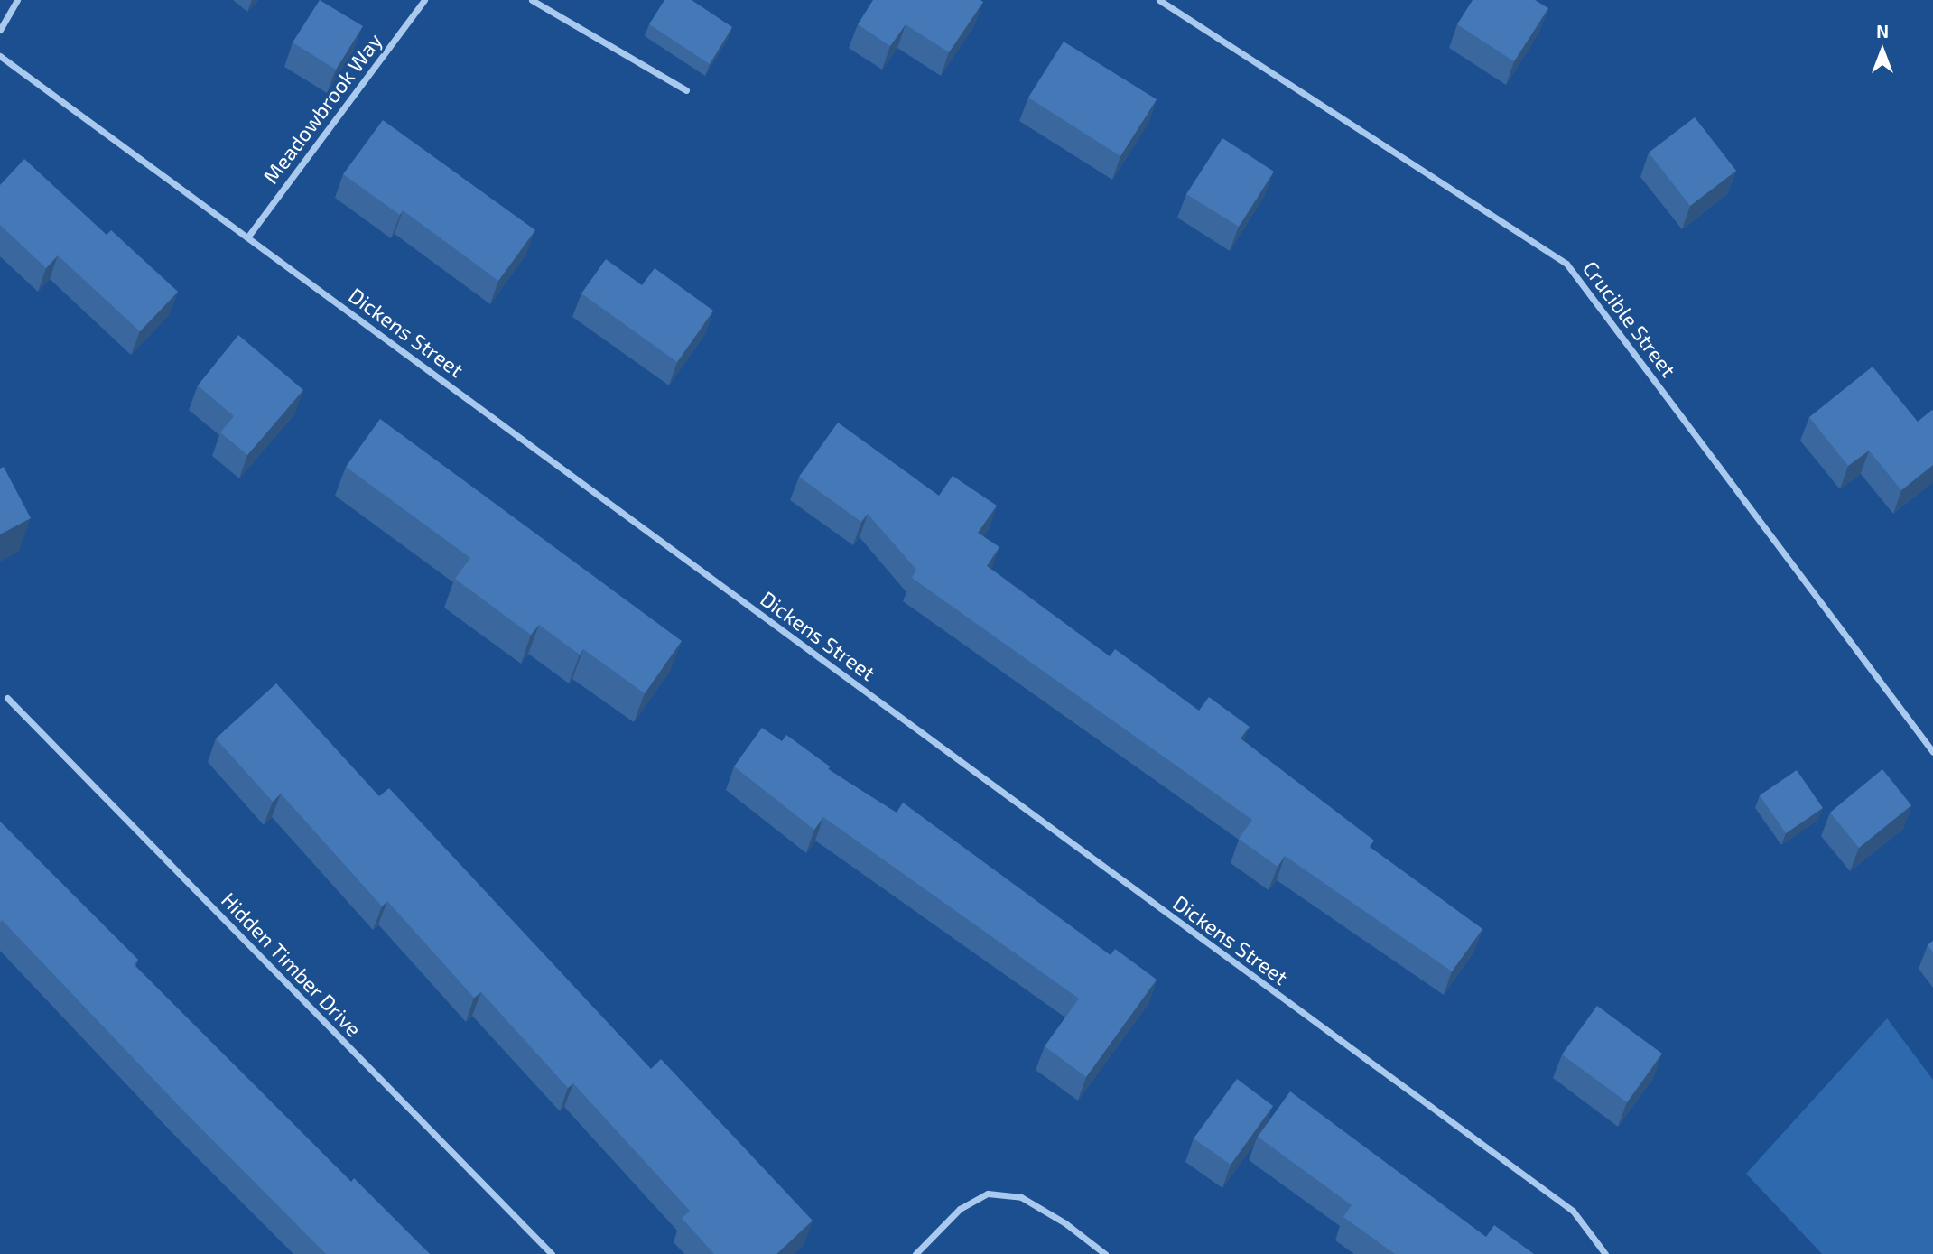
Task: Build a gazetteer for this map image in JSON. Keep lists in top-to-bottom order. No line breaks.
{"streets":{"street":["Meadowbrook Way","Crucible Street","Dickens Street","Hidden Timber Drive"]},"crossings":[["Meadowbrook Way","Dickens Street"]],"north":"top"}
